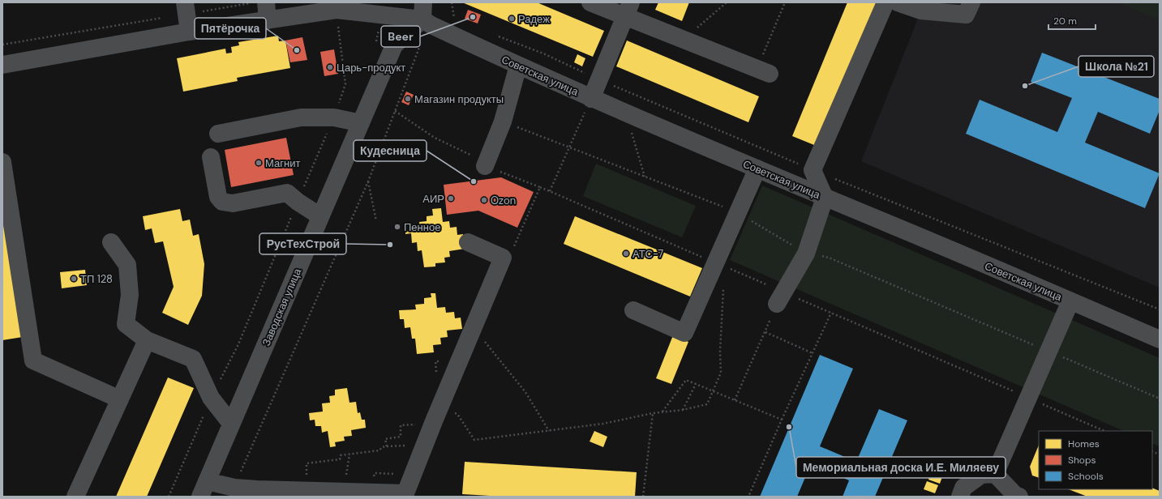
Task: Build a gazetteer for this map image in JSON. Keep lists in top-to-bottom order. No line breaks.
{"streets":{"street":["Советская улица","Заводская улица"]},"crossings":[["Советская улица","Заводская улица"]],"places":["Beer","Радеж","Пятёрочка","Царь-продукт","Школа №21","Магазин продукты","Магнит","Кудесница","АИР","Ozon","Пенное","РусТехСтрой","АТС-7","ТП 128","Мемориальная доска И.Е. Миляеву"],"legend":["Homes","Shops","Schools"],"scale_bar":"20 m"}
